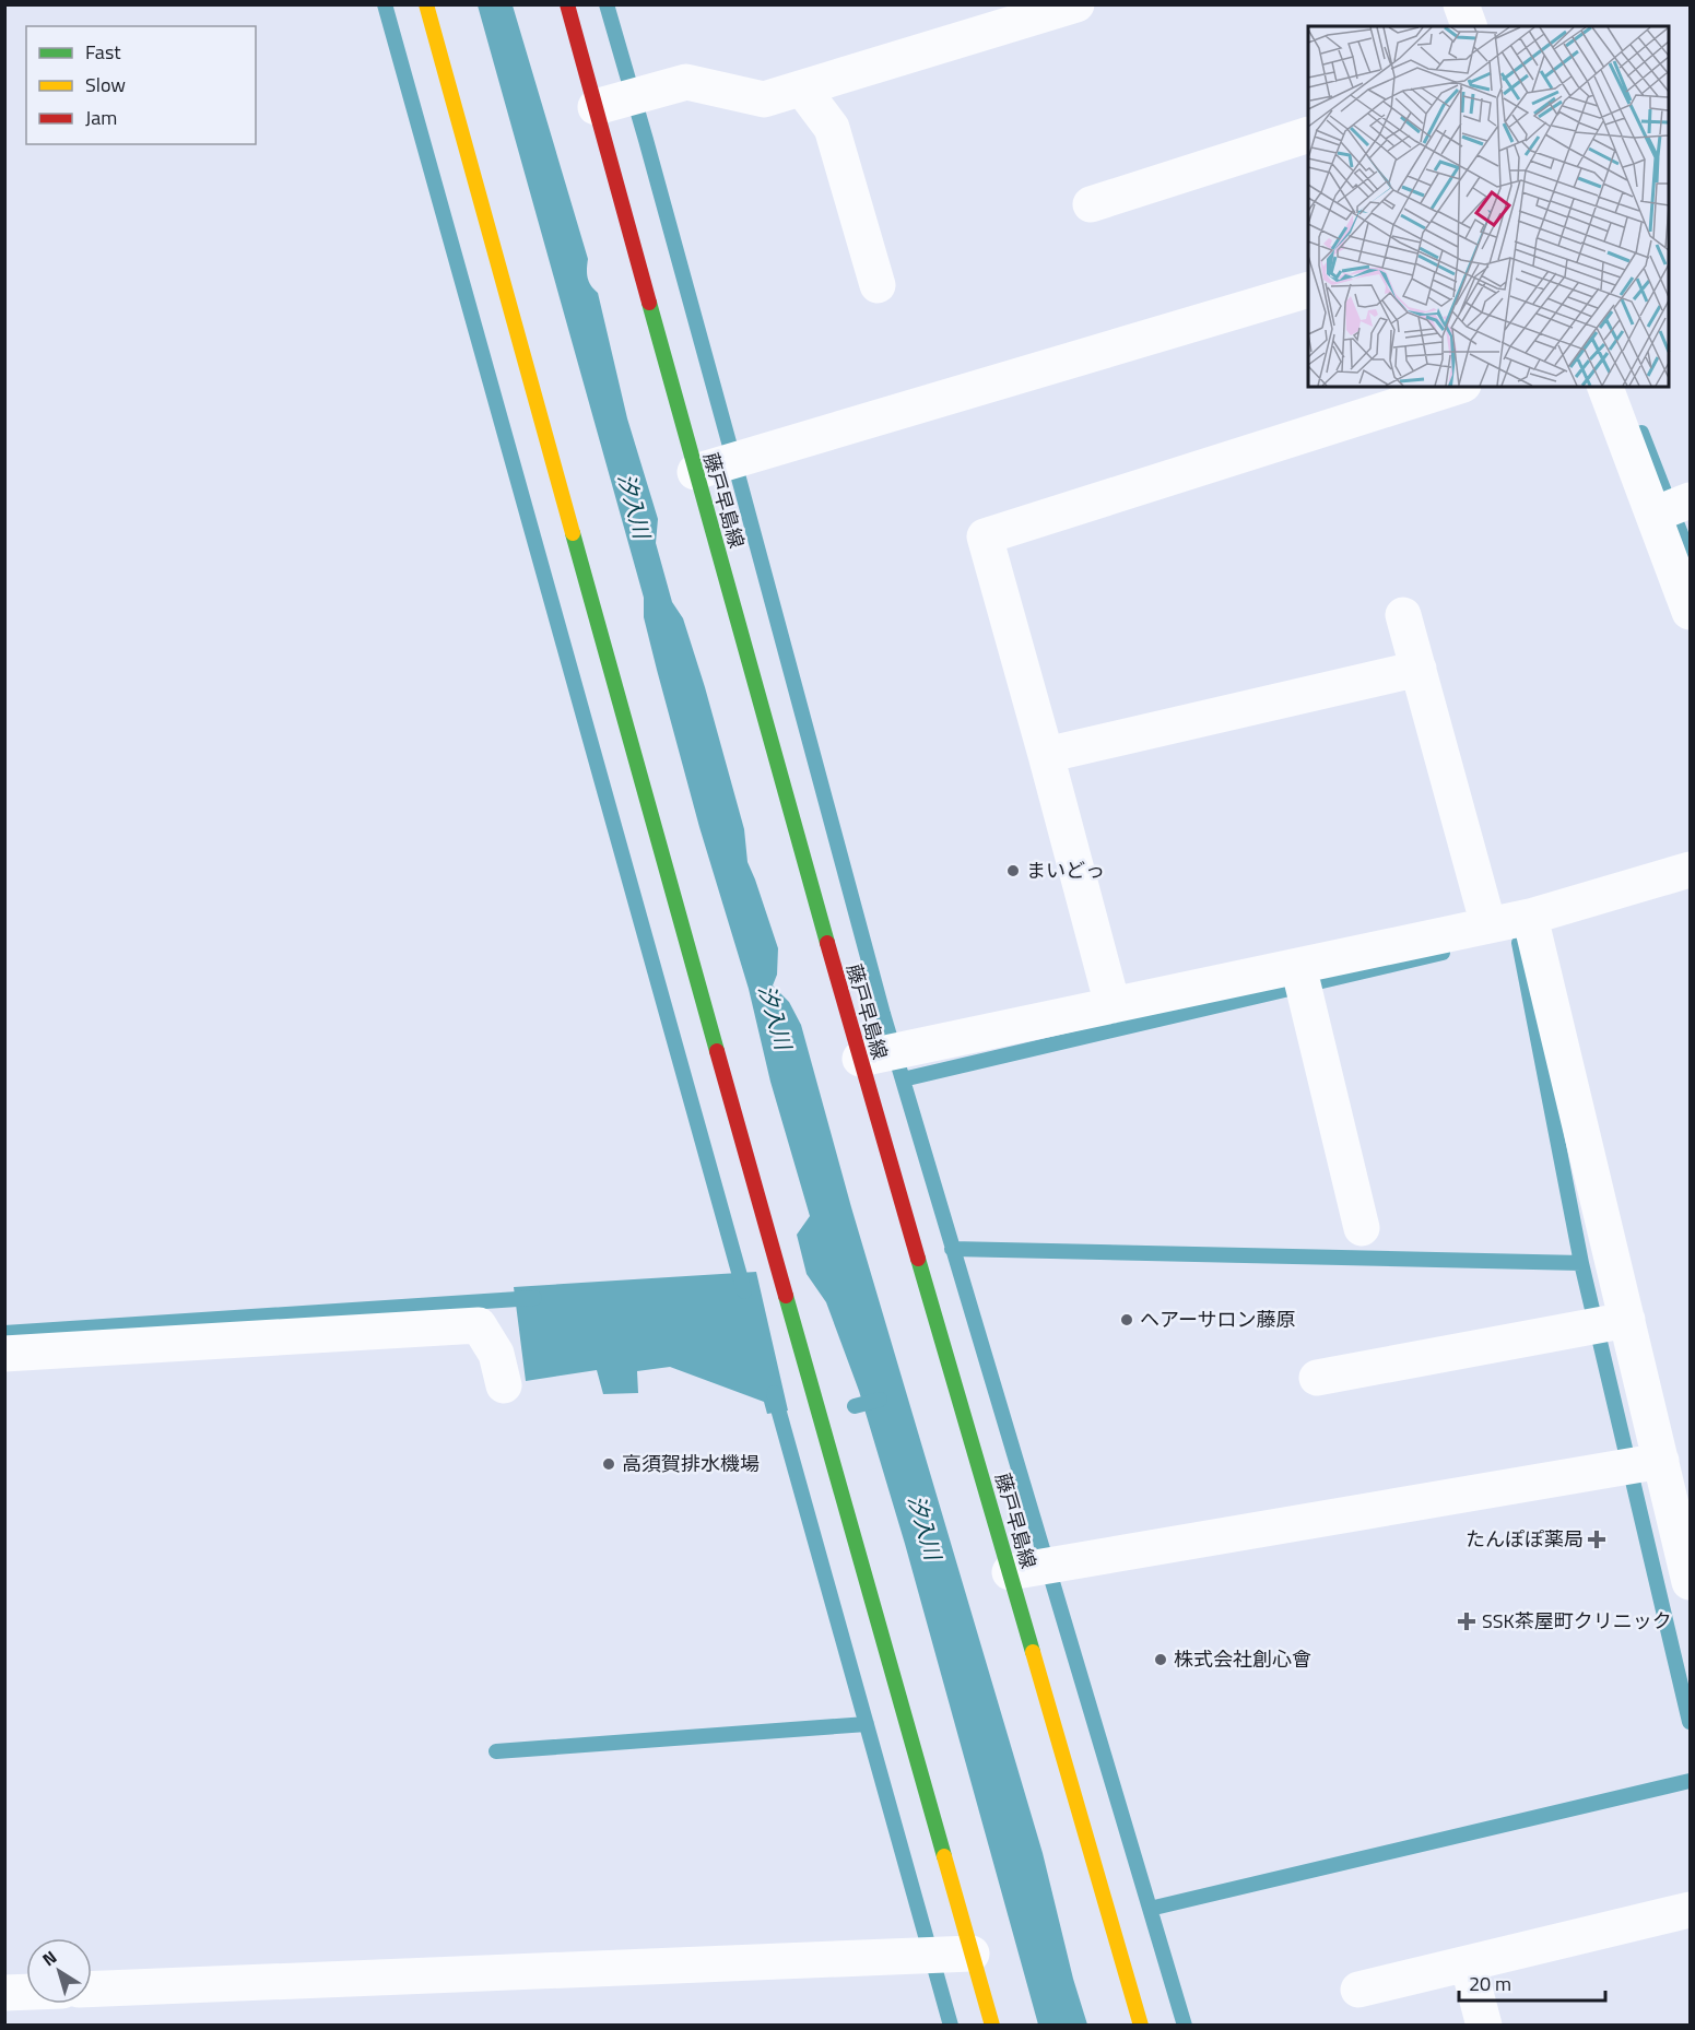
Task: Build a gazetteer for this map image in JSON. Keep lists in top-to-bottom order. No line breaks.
{"streets":{"main road":["藤戸早島線"]},"water":["汐入川"],"places":{"other":["まいどっ","ヘアーサロン藤原","高須賀排水機場","株式会社創心會"],"health":["たんぽぽ薬局","SSK茶屋町クリニック"]},"legend":["Fast","Slow","Jam"],"scale_bar":"20 m","north":"top left"}
